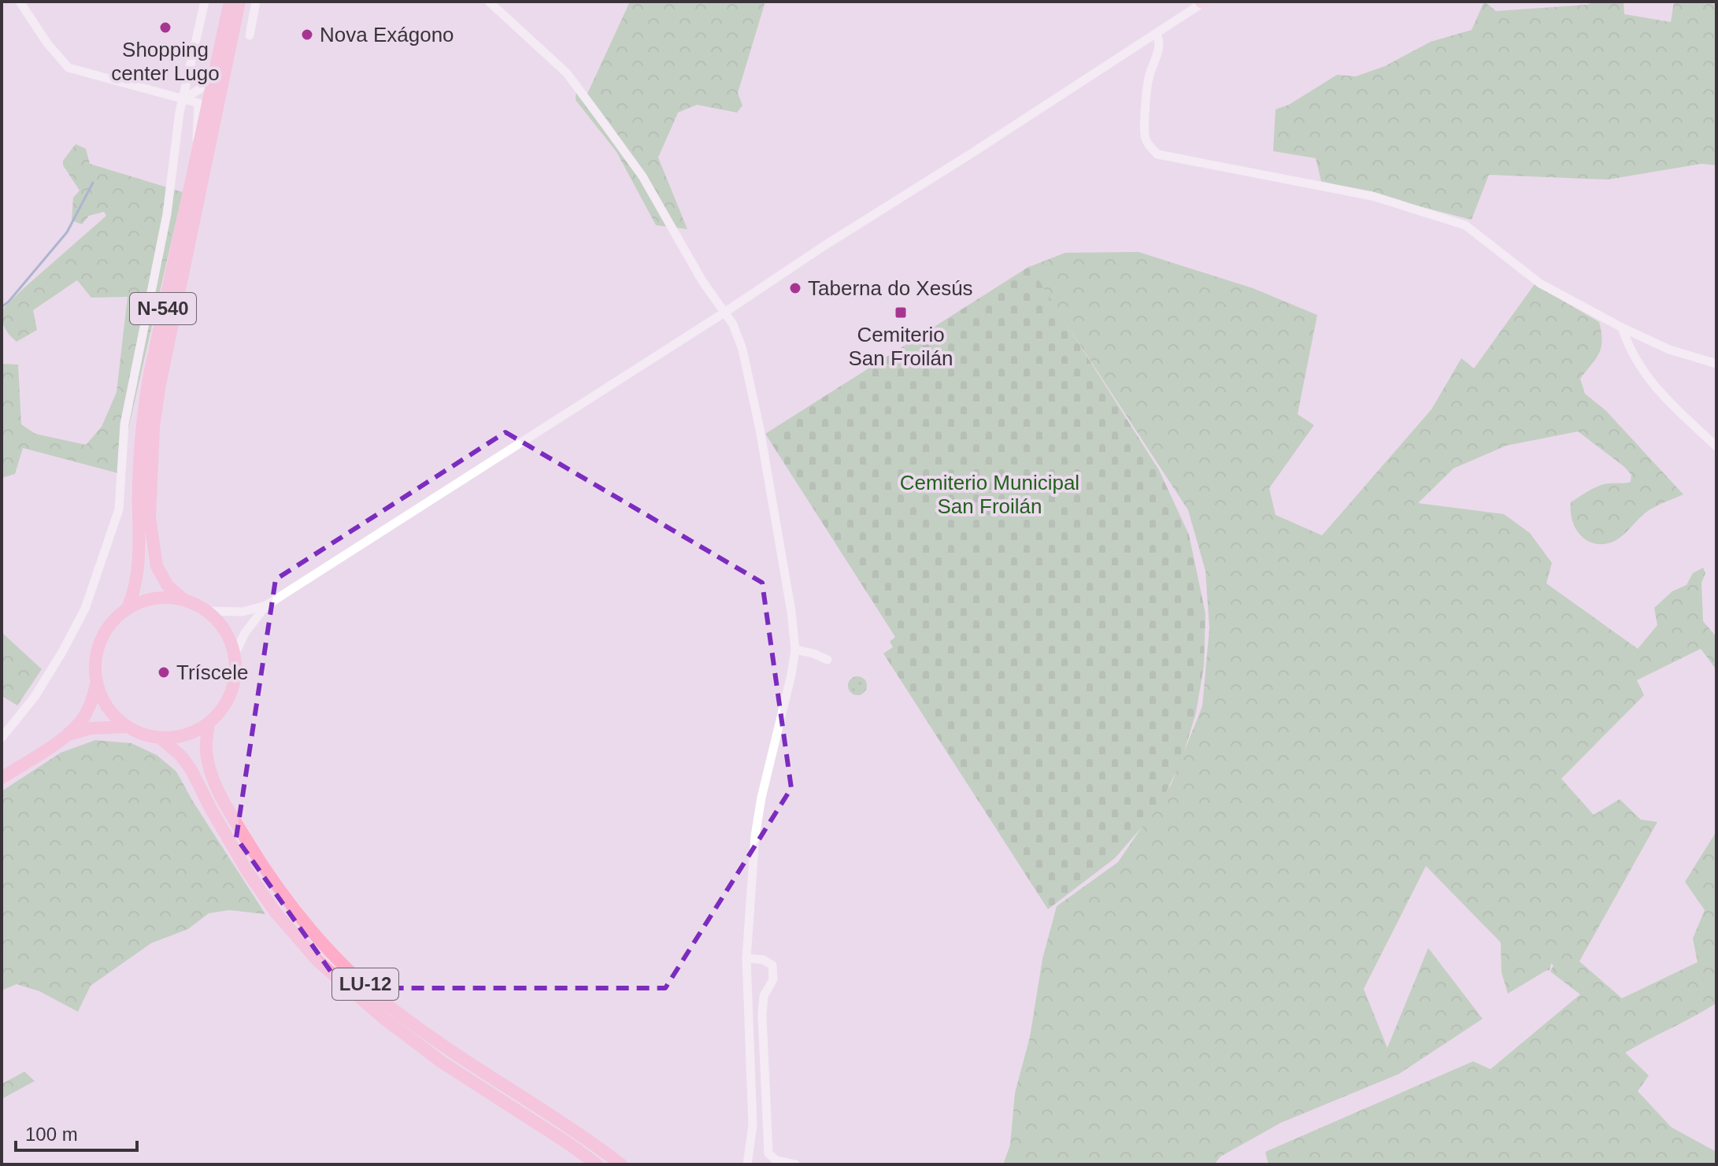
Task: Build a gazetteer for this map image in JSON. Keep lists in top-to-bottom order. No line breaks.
{"streets":{"highway":["N-540","LU-12"]},"crossings":[["N-540","LU-12"]],"parks":["Cemiterio Municipal San Froilán"],"places":{"other":["Shopping center Lugo","Nova Exágono","Taberna do Xesús","Tríscele"],"transit":["Cemiterio San Froilán"]},"scale_bar":"100 m"}
